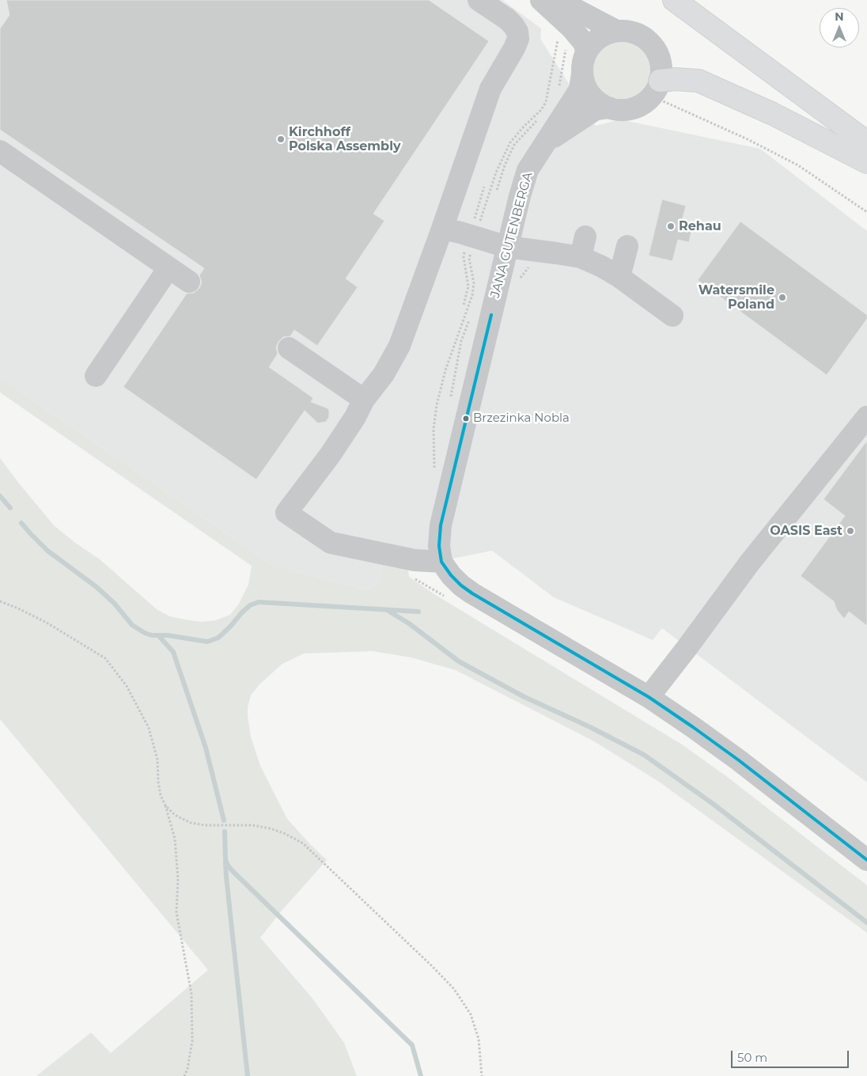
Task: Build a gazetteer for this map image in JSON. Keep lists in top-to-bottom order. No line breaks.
{"streets":{"street":["JANA GUTENBERGA"]},"places":["Kirchhoff Polska Assembly","Rehau","Watersmile Poland","Brzezinka Nobla","OASIS East"],"scale_bar":"50 m","north":"top"}
